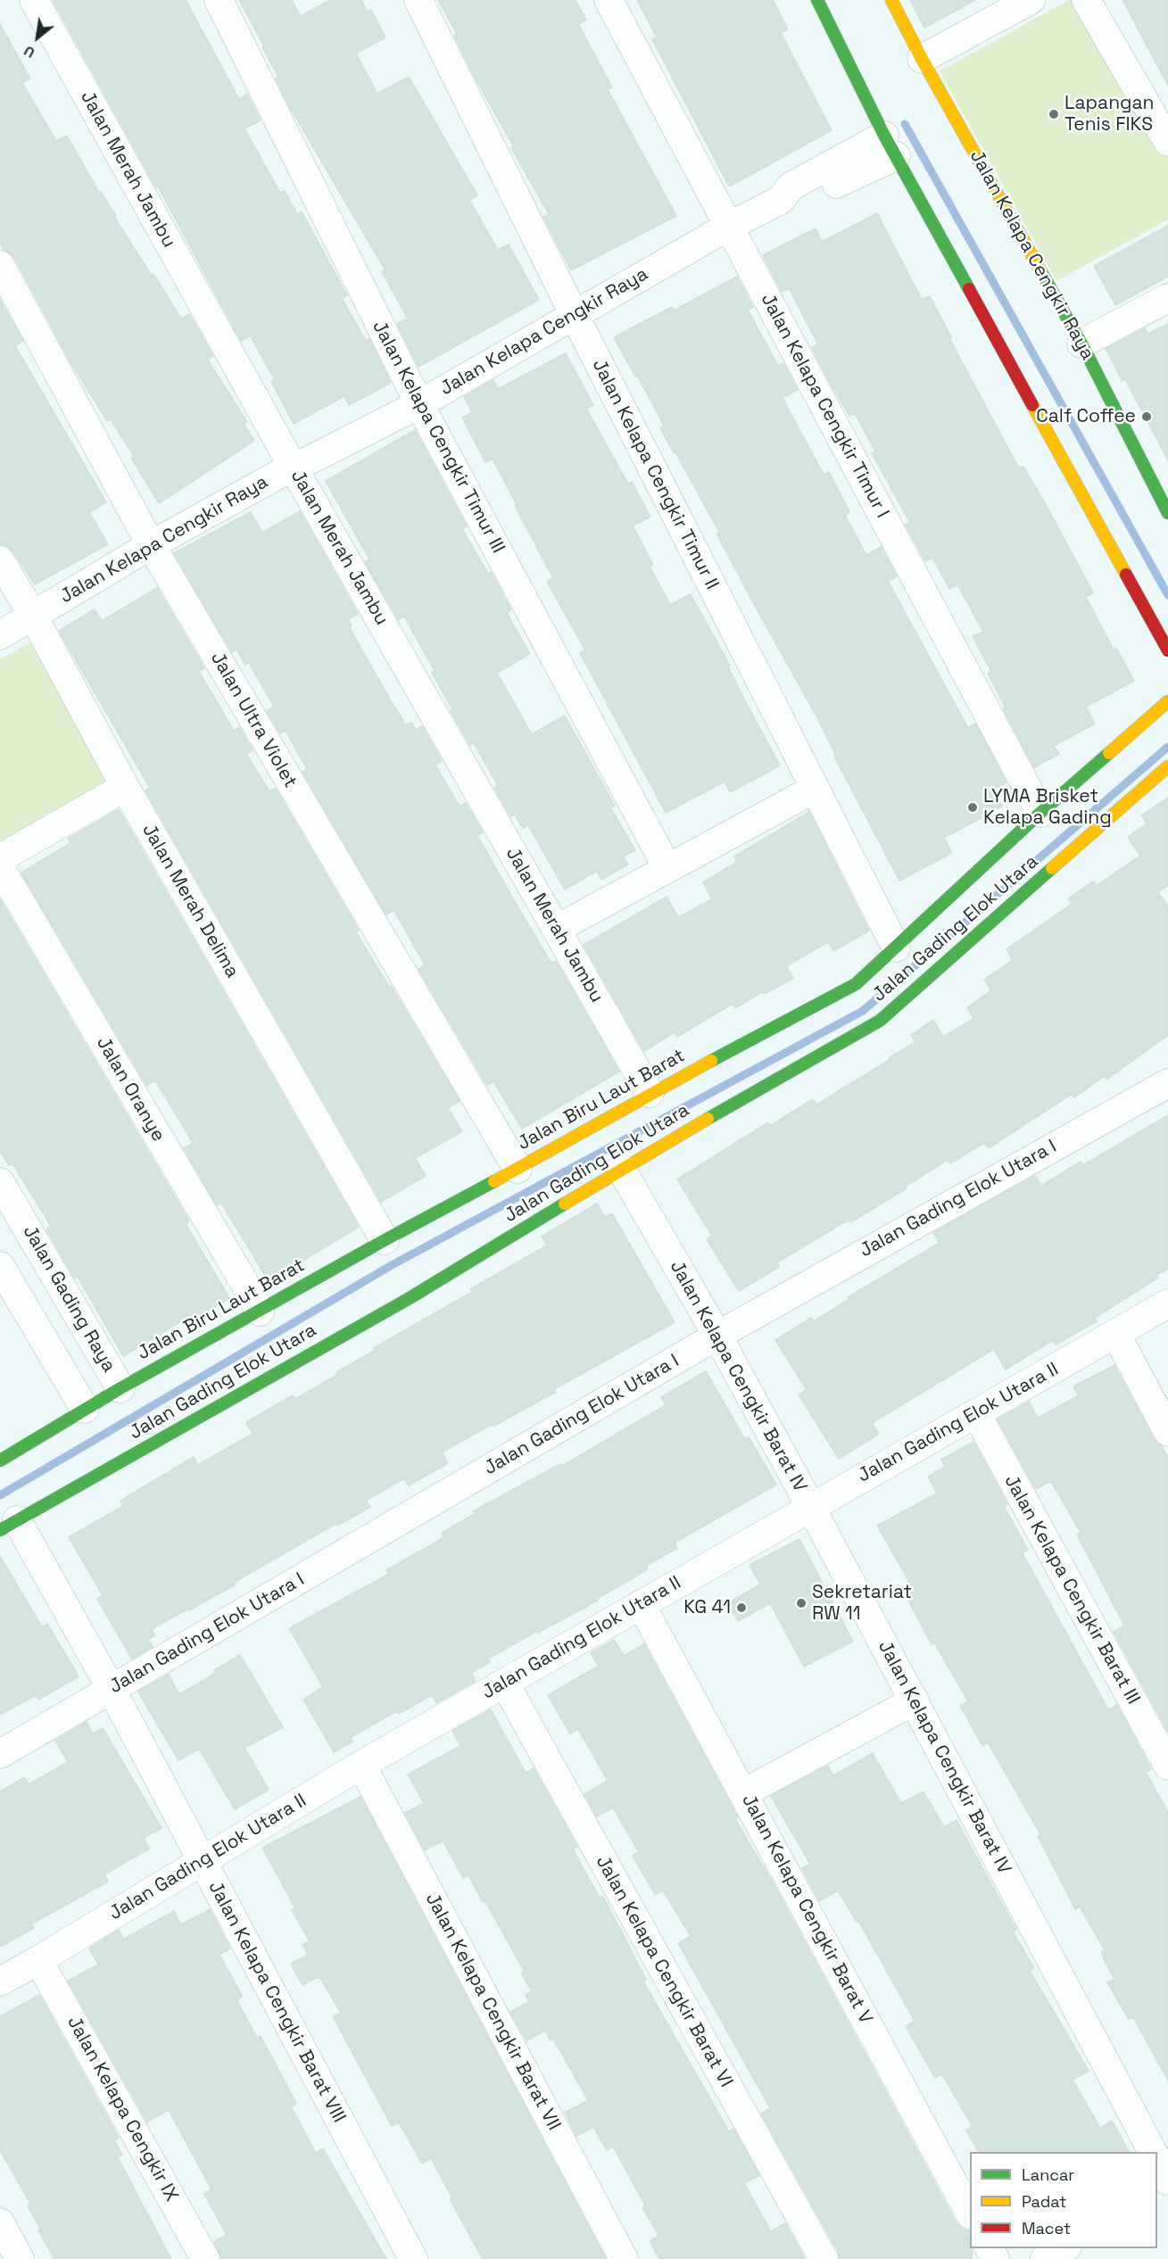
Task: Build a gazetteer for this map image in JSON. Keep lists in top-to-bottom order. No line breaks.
{"streets":{"street":["Jalan Merah Jambu","Jalan Kelapa Cengkir Raya","Jalan Kelapa Cengkir Timur I","Jalan Kelapa Cengkir Timur III","Jalan Kelapa Cengkir Timur II","Jalan Ultra Violet","Jalan Merah Delima","Jalan Gading Elok Utara","Jalan Oranye","Jalan Biru Laut Barat","Jalan Gading Elok Utara I","Jalan Gading Raya","Jalan Kelapa Cengkir Barat IV","Jalan Gading Elok Utara II","Jalan Kelapa Cengkir Barat III","Jalan Kelapa Cengkir Barat V","Jalan Kelapa Cengkir Barat VI","Jalan Kelapa Cengkir Barat VIII","Jalan Kelapa Cengkir Barat VII","Jalan Kelapa Cengkir IX"]},"crossings":[["Jalan Merah Jambu","Jalan Kelapa Cengkir Raya"],["Jalan Merah Jambu","Jalan Biru Laut Barat"],["Jalan Kelapa Cengkir Raya","Jalan Kelapa Cengkir Timur I"],["Jalan Kelapa Cengkir Raya","Jalan Kelapa Cengkir Timur III"],["Jalan Kelapa Cengkir Raya","Jalan Kelapa Cengkir Timur II"],["Jalan Kelapa Cengkir Raya","Jalan Ultra Violet"],["Jalan Kelapa Cengkir Raya","Jalan Merah Delima"],["Jalan Kelapa Cengkir Timur I","Jalan Biru Laut Barat"],["Jalan Kelapa Cengkir Timur II","Jalan Biru Laut Barat"],["Jalan Ultra Violet","Jalan Biru Laut Barat"],["Jalan Merah Delima","Jalan Biru Laut Barat"],["Jalan Gading Elok Utara","Jalan Kelapa Cengkir Barat IV"],["Jalan Gading Elok Utara","Jalan Kelapa Cengkir Barat VIII"],["Jalan Oranye","Jalan Biru Laut Barat"],["Jalan Biru Laut Barat","Jalan Gading Raya"],["Jalan Gading Elok Utara I","Jalan Kelapa Cengkir Barat IV"],["Jalan Gading Elok Utara I","Jalan Kelapa Cengkir Barat VIII"],["Jalan Kelapa Cengkir Barat IV","Jalan Gading Elok Utara II"],["Jalan Gading Elok Utara II","Jalan Kelapa Cengkir Barat III"],["Jalan Gading Elok Utara II","Jalan Kelapa Cengkir Barat V"],["Jalan Gading Elok Utara II","Jalan Kelapa Cengkir Barat VI"],["Jalan Gading Elok Utara II","Jalan Kelapa Cengkir Barat VIII"],["Jalan Gading Elok Utara II","Jalan Kelapa Cengkir Barat VII"],["Jalan Gading Elok Utara II","Jalan Kelapa Cengkir IX"]],"places":["Lapangan Tenis FIKS","Calf Coffee","LYMA Brisket Kelapa Gading","Sekretariat RW 11","KG 41"],"legend":["Lancar","Padat","Macet"],"north":"bottom left"}
